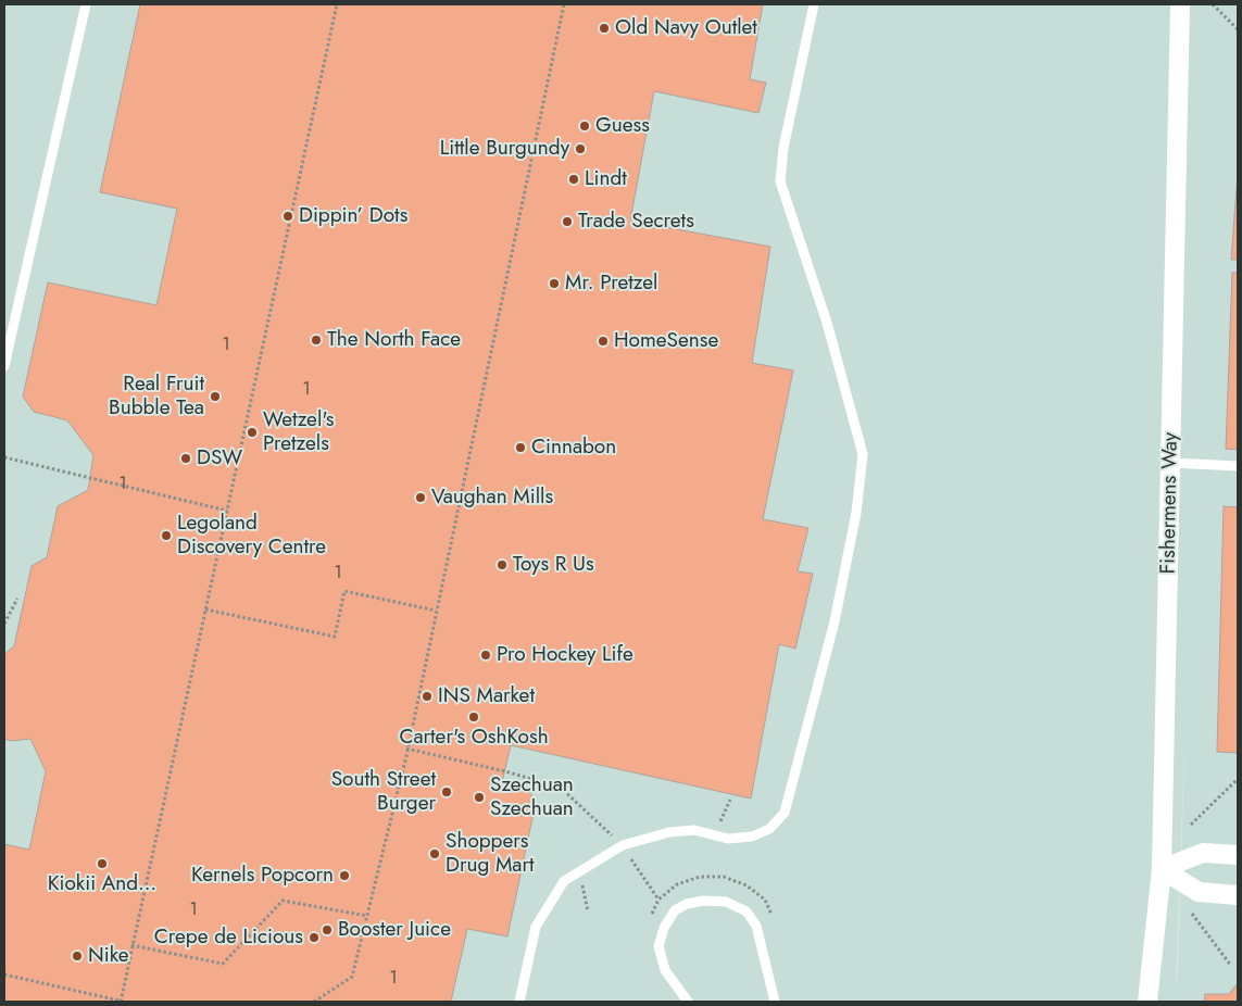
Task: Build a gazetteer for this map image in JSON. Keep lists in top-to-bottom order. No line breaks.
{"streets":{"street":["Fishermens Way"]},"places":["Old Navy Outlet","Guess","Little Burgundy","Lindt","Dippin’ Dots","Trade Secrets","Mr. Pretzel","The North Face","HomeSense","Real Fruit Bubble Tea","Wetzel's Pretzels","Cinnabon","DSW","Vaughan Mills","Legoland Discovery Centre","Toys R Us","Pro Hockey Life","INS Market","Carter's OshKosh","South Street Burger","Szechuan Szechuan","Shoppers Drug Mart","Kiokii And…","Kernels Popcorn","Booster Juice","Crepe de Licious","Nike"],"house_numbers":["1","1","1","1","1","1"]}
